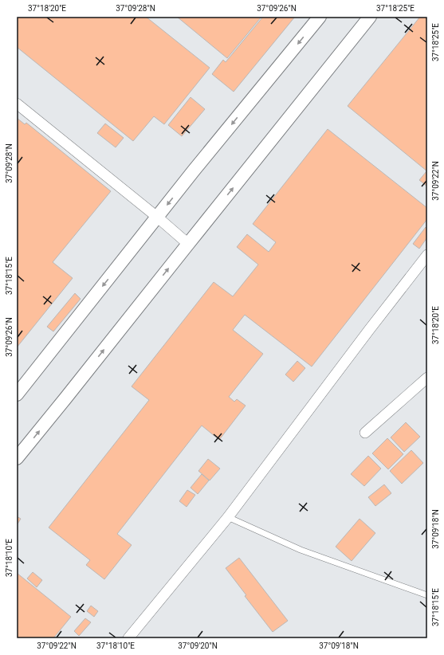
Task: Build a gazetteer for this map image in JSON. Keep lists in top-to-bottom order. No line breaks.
{"coordinates":["37°18'20\"E","37°09'28\"N","37°09'26\"N","37°18'25\"E","37°09'22\"N","37°18'15\"E","37°09'18\"N","37°18'10\"E","37°09'20\"N"]}
